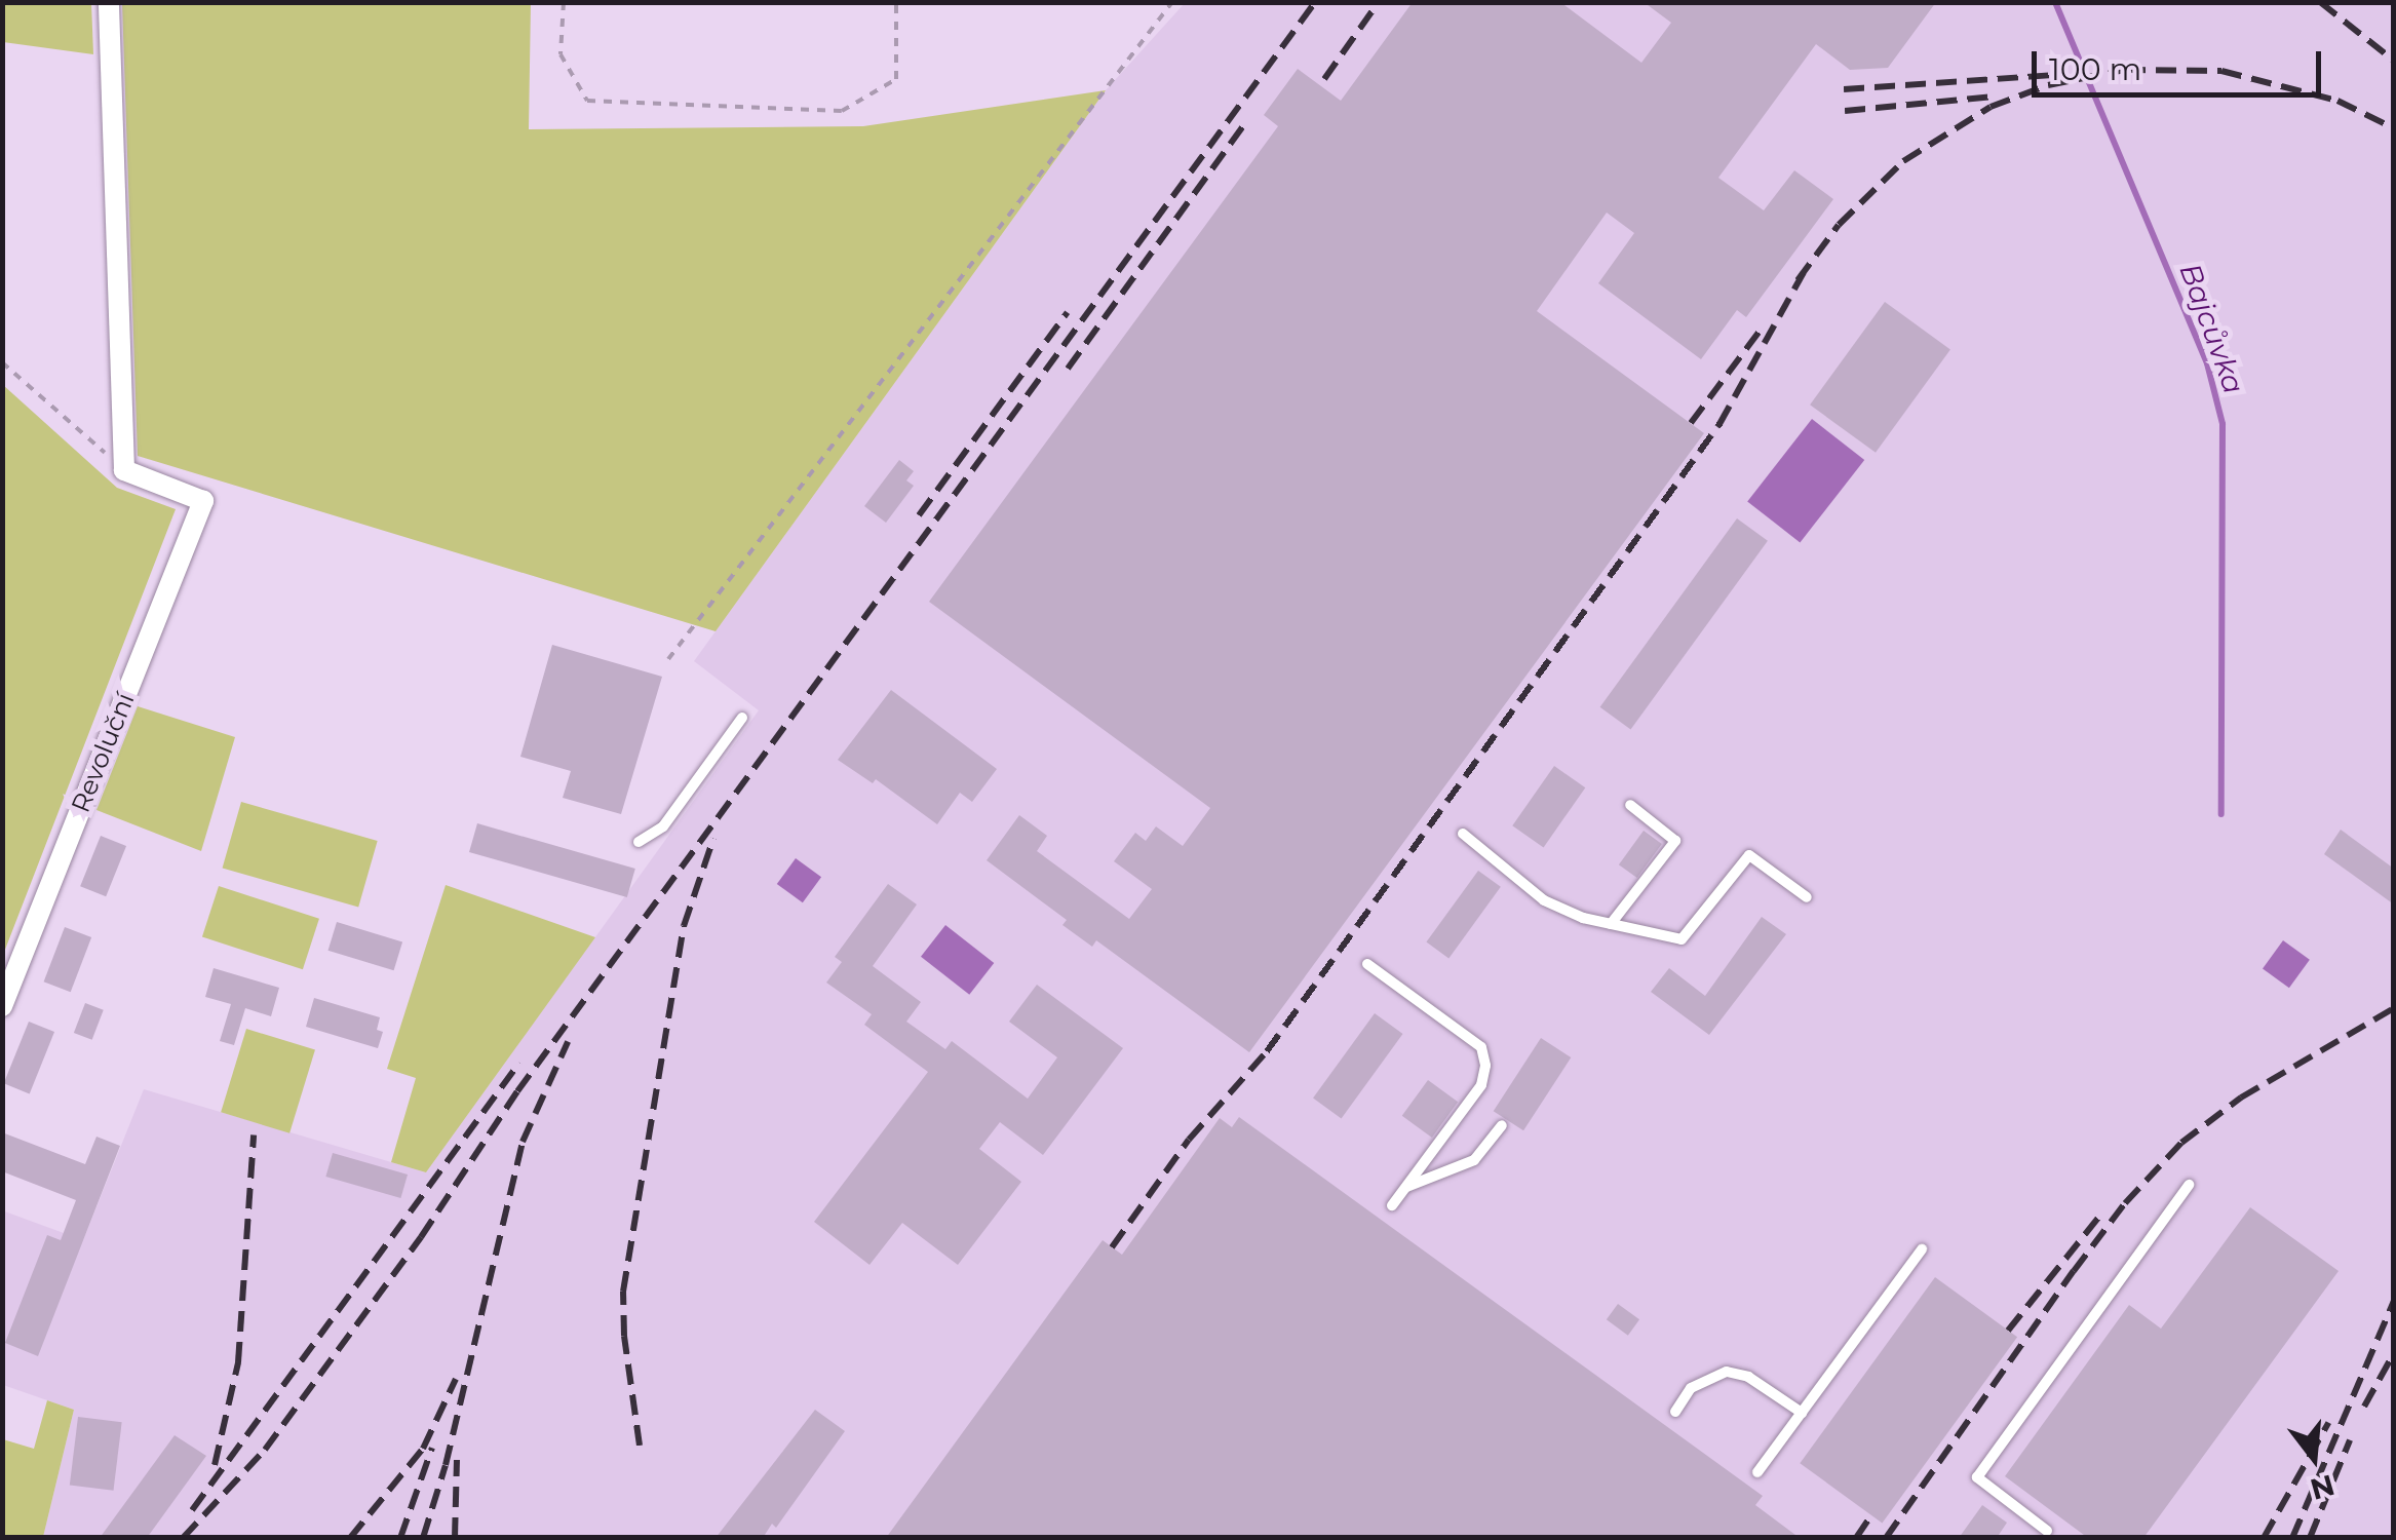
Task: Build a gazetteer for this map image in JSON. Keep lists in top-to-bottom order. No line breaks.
{"streets":{"street":["Revoluční"]},"water":["Bajcůvka"],"scale_bar":"100 m","north":"bottom"}
